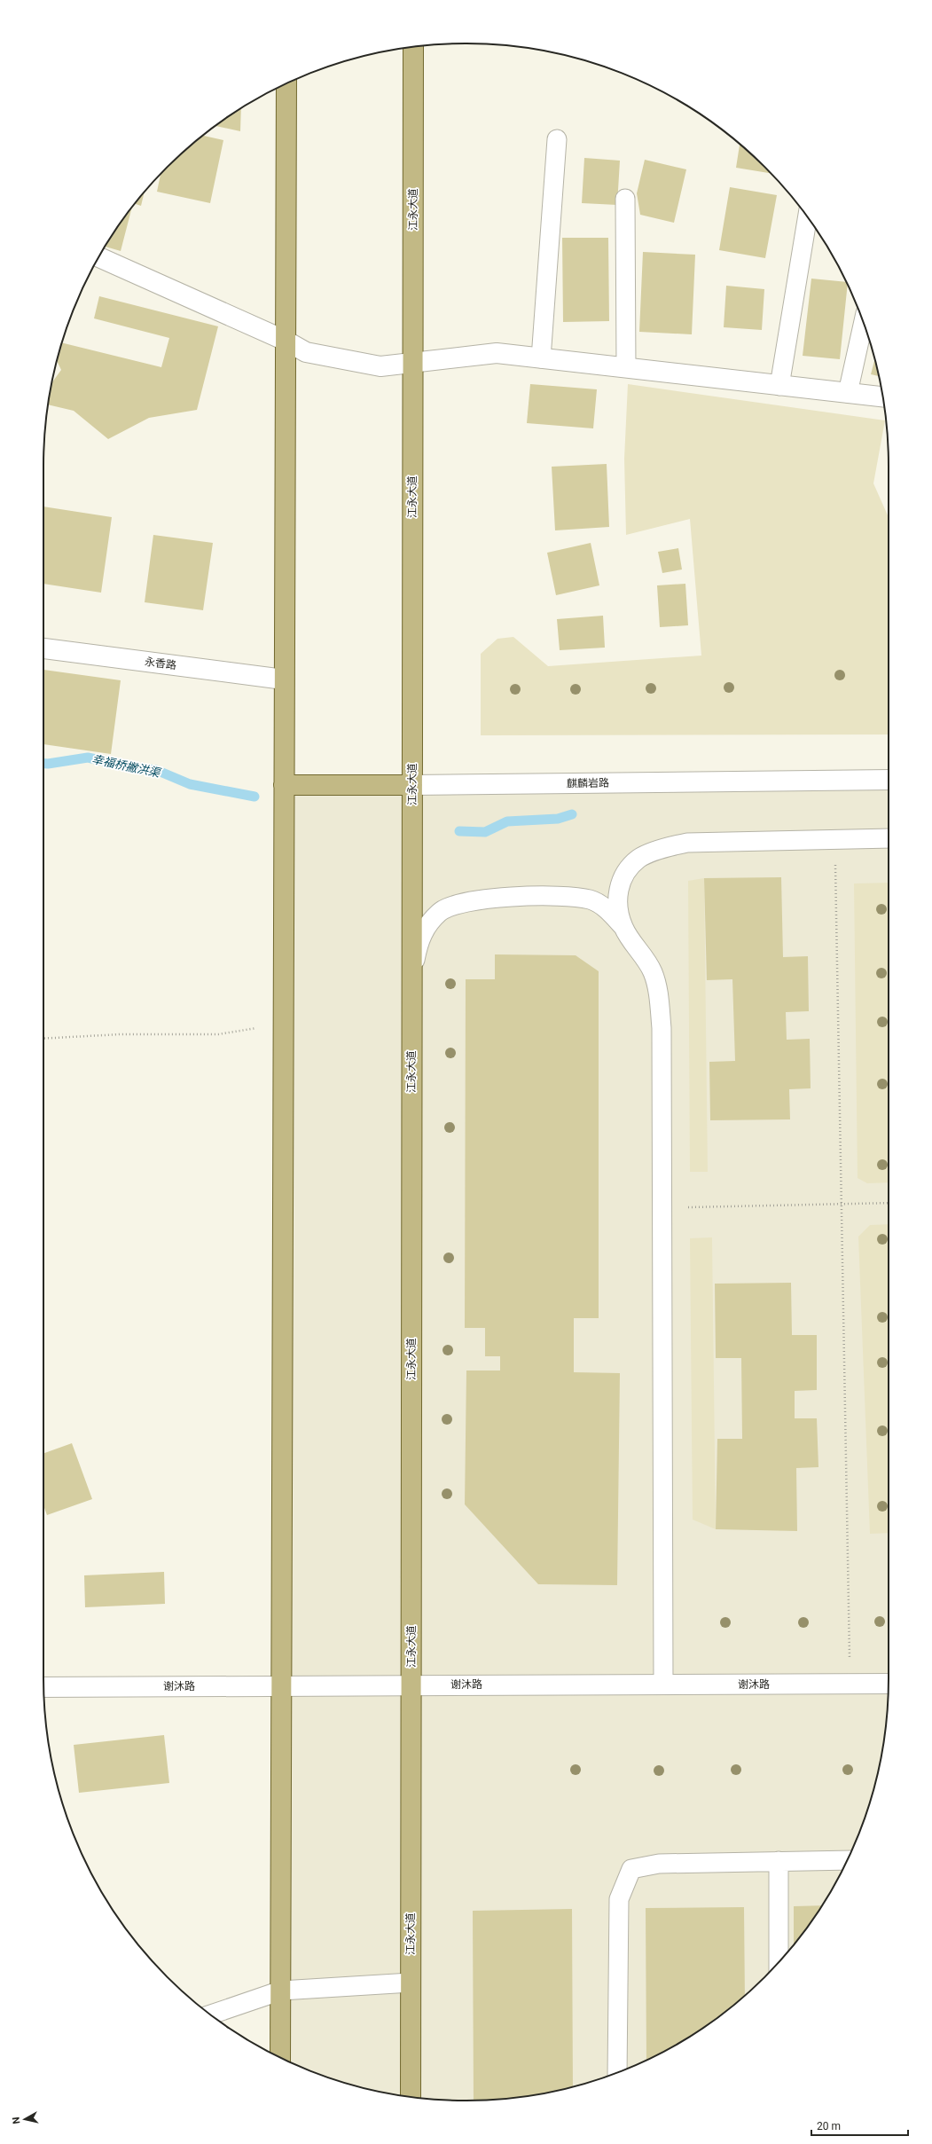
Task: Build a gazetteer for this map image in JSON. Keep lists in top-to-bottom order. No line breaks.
{"streets":{"main road":["江永大道","麒麟岩路"],"street":["永香路","谢沐路"]},"crossings":[["江永大道","麒麟岩路"],["江永大道","谢沐路"]],"water":["幸福桥撇洪渠"],"scale_bar":"20 m","north":"left"}
